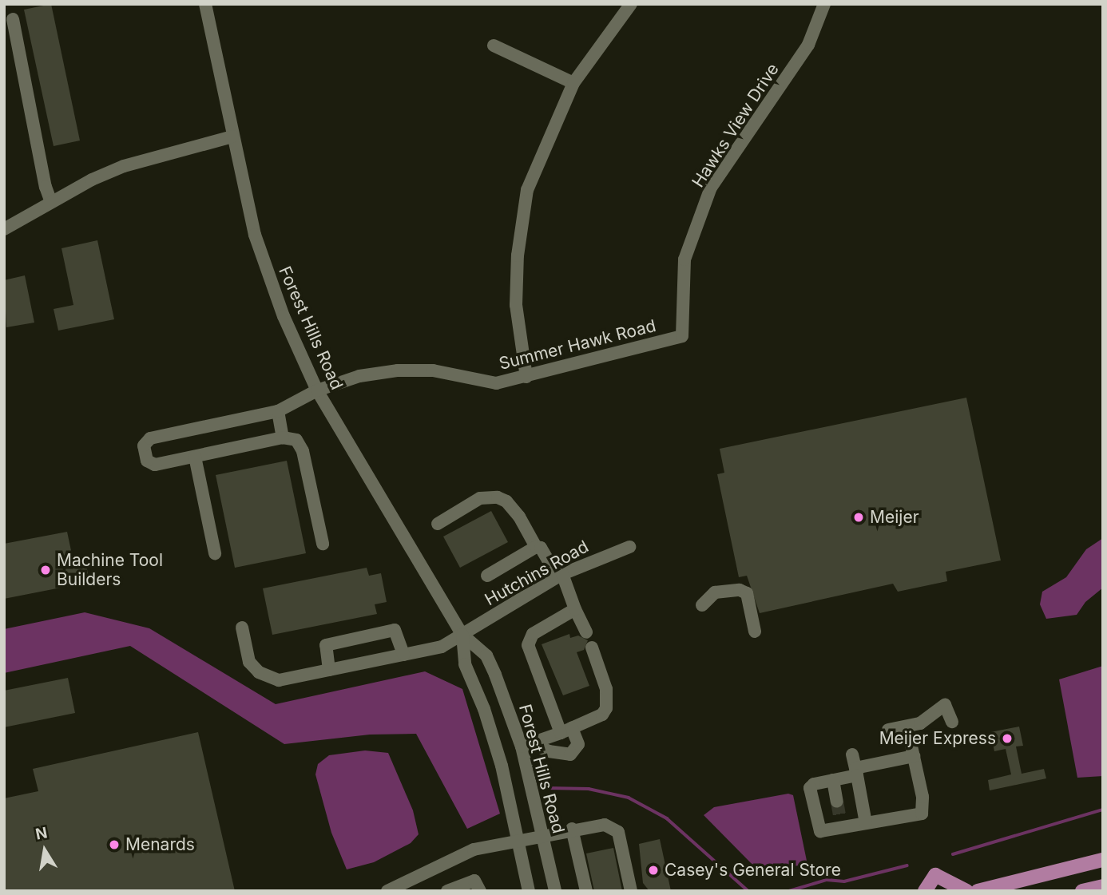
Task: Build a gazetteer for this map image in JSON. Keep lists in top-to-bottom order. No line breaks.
{"streets":{"street":["Hawks View Drive","Forest Hills Road","Summer Hawk Road","Hutchins Road"]},"crossings":[["Hawks View Drive","Summer Hawk Road"],["Forest Hills Road","Summer Hawk Road"],["Forest Hills Road","Hutchins Road"]],"places":["Meijer","Machine Tool Builders","Meijer Express","Menards","Casey's General Store"],"north":"top"}
